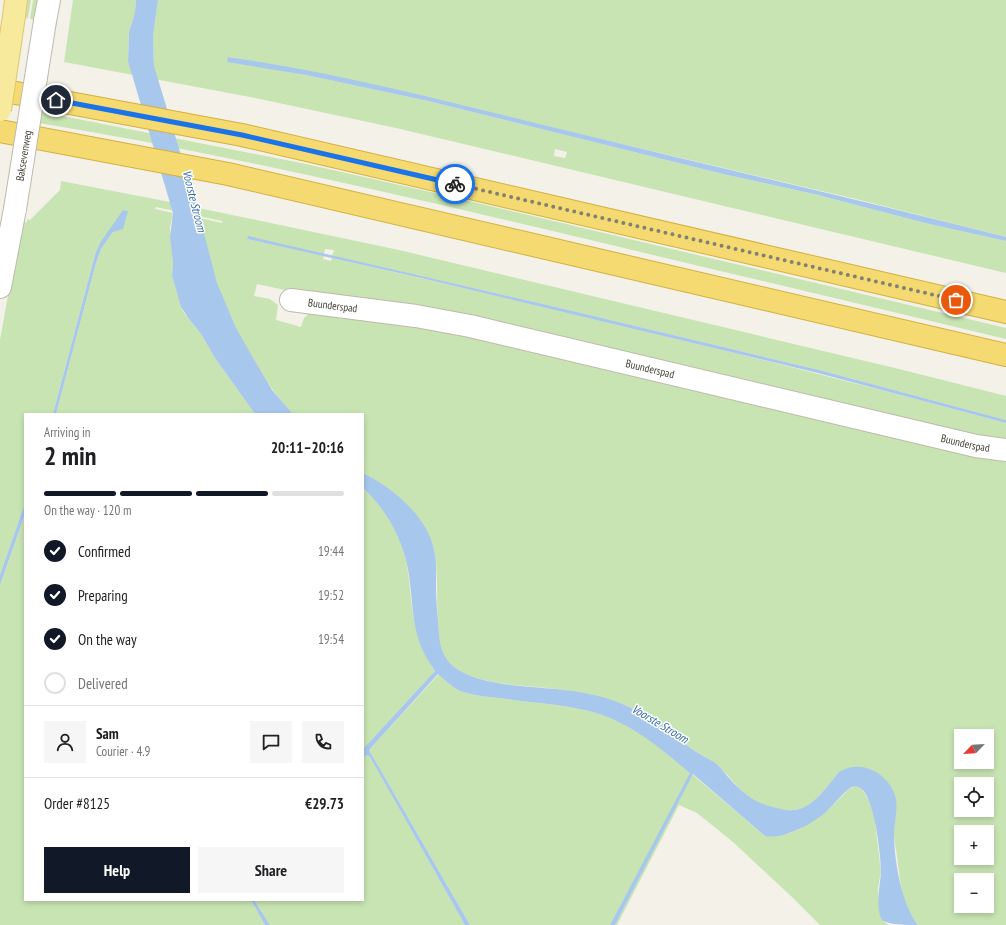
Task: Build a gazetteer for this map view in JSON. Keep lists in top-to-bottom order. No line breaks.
{"streets":{"street":["Baksevenweg","Buunderspad"]},"water":["Voorste Stroom"],"north":"bottom left","page":{"heading":["2 min","Arriving in","20:11–20:16"],"panel":["Sam","Courier · 4.9","Order #8125","€29.73"],"bar":"On the way · 120 m","list":[["Confirmed","19:44"],["Preparing","19:52"],["On the way","19:54"],"Delivered"],"map_buttons":["+","−"],"buttons":["Help","Share"]}}
